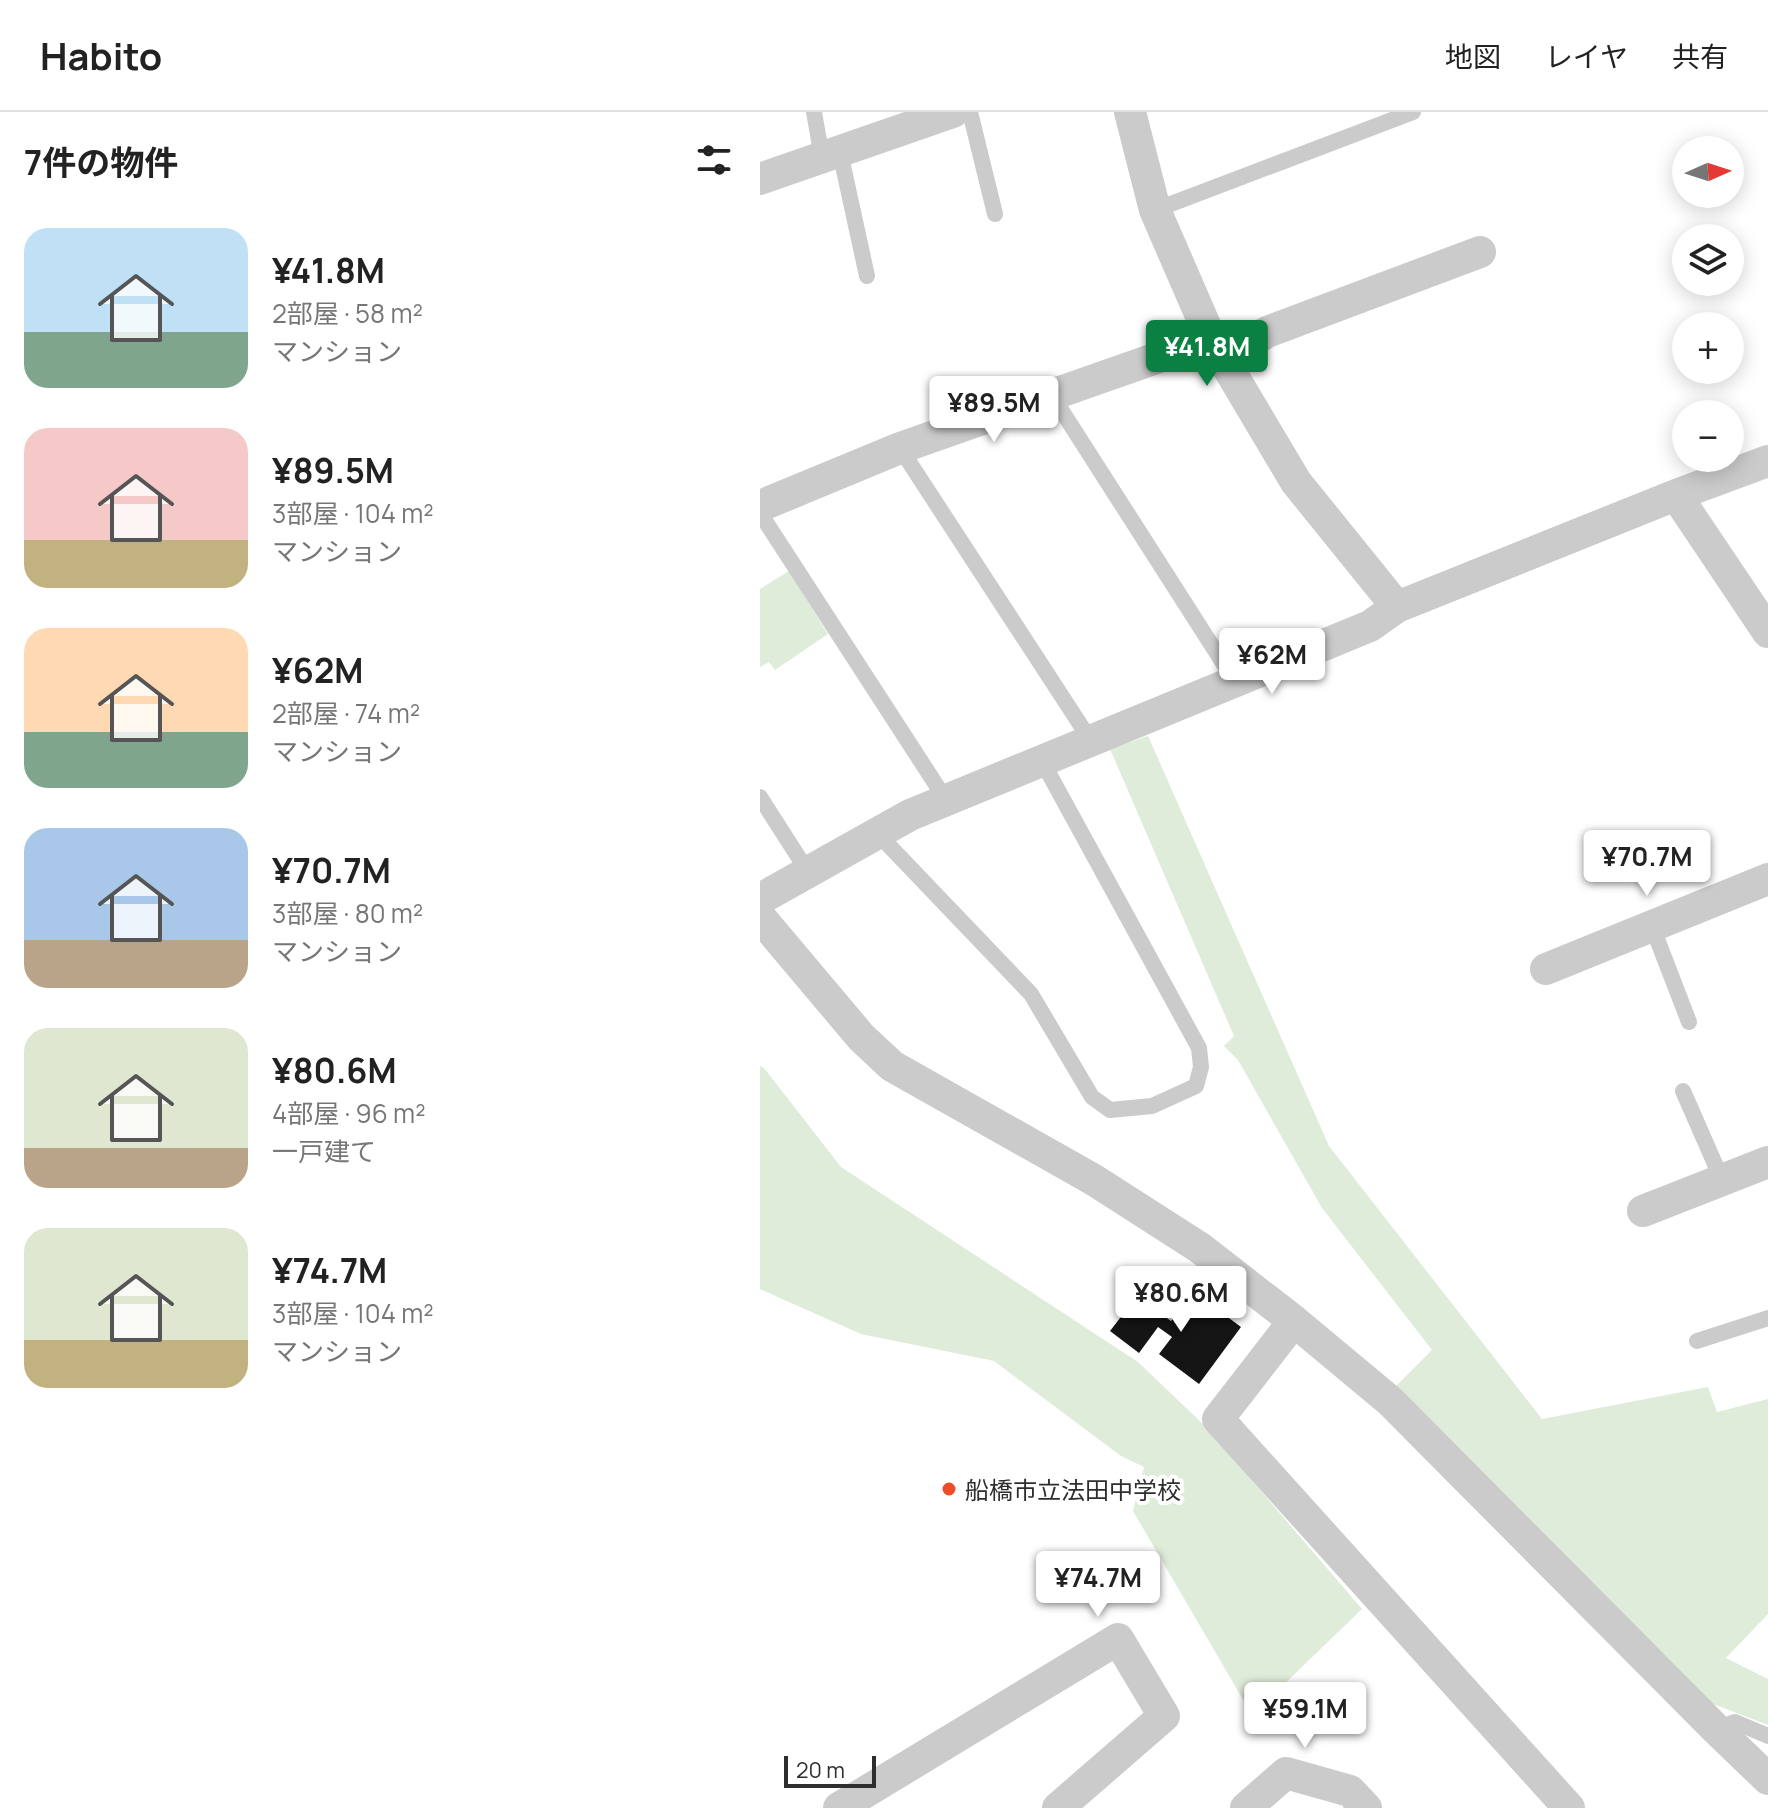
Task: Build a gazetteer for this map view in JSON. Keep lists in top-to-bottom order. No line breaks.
{"places":["船橋市立法田中学校"],"scale_bar":"20 m","north":"right","page":{"header":"Habito","nav":["地図","レイヤ","共有"],"heading":"7件の物件","map_buttons":["+","−"],"list":[{"name":"¥41.8M","note":"2部屋 · 58 m² · マンション"},{"name":"¥89.5M","note":"3部屋 · 104 m² · マンション"},{"name":"¥62M","note":"2部屋 · 74 m² · マンション"},{"name":"¥70.7M","note":"3部屋 · 80 m² · マンション"},{"name":"¥80.6M","note":"4部屋 · 96 m² · 一戸建て"},{"name":"¥74.7M","note":"3部屋 · 104 m² · マンション"}],"price":["¥41.8M","¥89.5M","¥62M","¥70.7M","¥80.6M","¥74.7M","¥59.1M"],"scale":"20 m"}}
